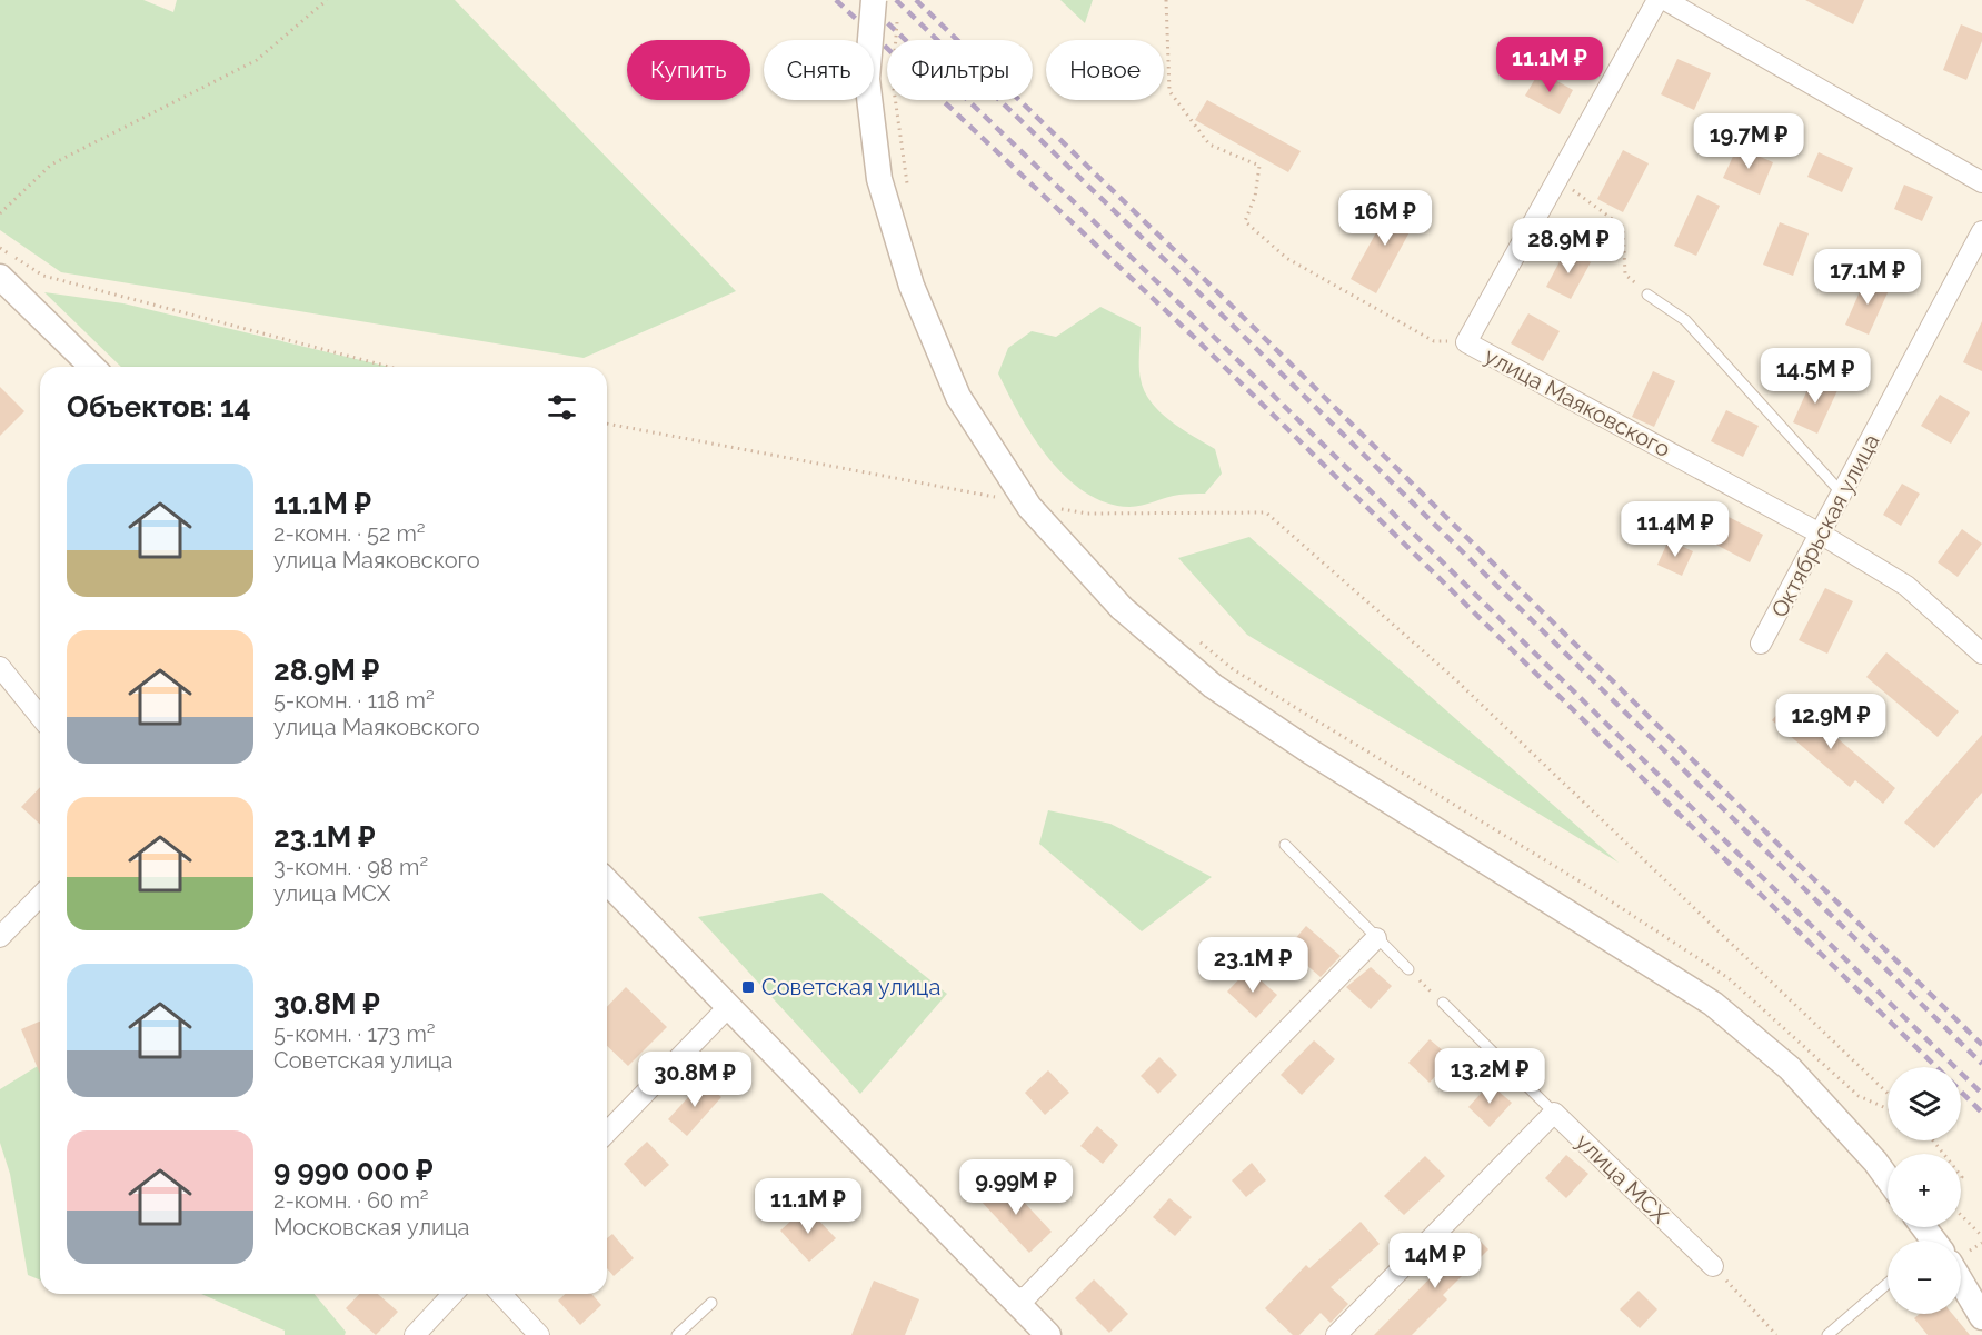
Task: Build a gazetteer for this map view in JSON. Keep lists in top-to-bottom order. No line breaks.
{"streets":{"street":["улица Маяковского","Октябрьская улица","улица МСХ"]},"crossings":[["улица Маяковского","Октябрьская улица"]],"places":{"transit":["Советская улица"]},"page":{"price":["11.1M ₽","19.7M ₽","16M ₽","28.9M ₽","17.1M ₽","14.5M ₽","11.4M ₽","12.9M ₽","23.1M ₽","13.2M ₽","30.8M ₽","9.99M ₽","11.1M ₽","14M ₽"],"chip":["Купить","Снять","Фильтры","Новое"],"heading":"Объектов: 14","list":[{"name":"11.1M ₽","note":"2-комн. · 52 m² · улица Маяковского"},{"name":"28.9M ₽","note":"5-комн. · 118 m² · улица Маяковского"},{"name":"23.1M ₽","note":"3-комн. · 98 m² · улица МСХ"},{"name":"30.8M ₽","note":"5-комн. · 173 m² · Советская улица"},{"name":"9 990 000 ₽","note":"2-комн. · 60 m² · Московская улица"}],"map_buttons":["+","−"]}}
